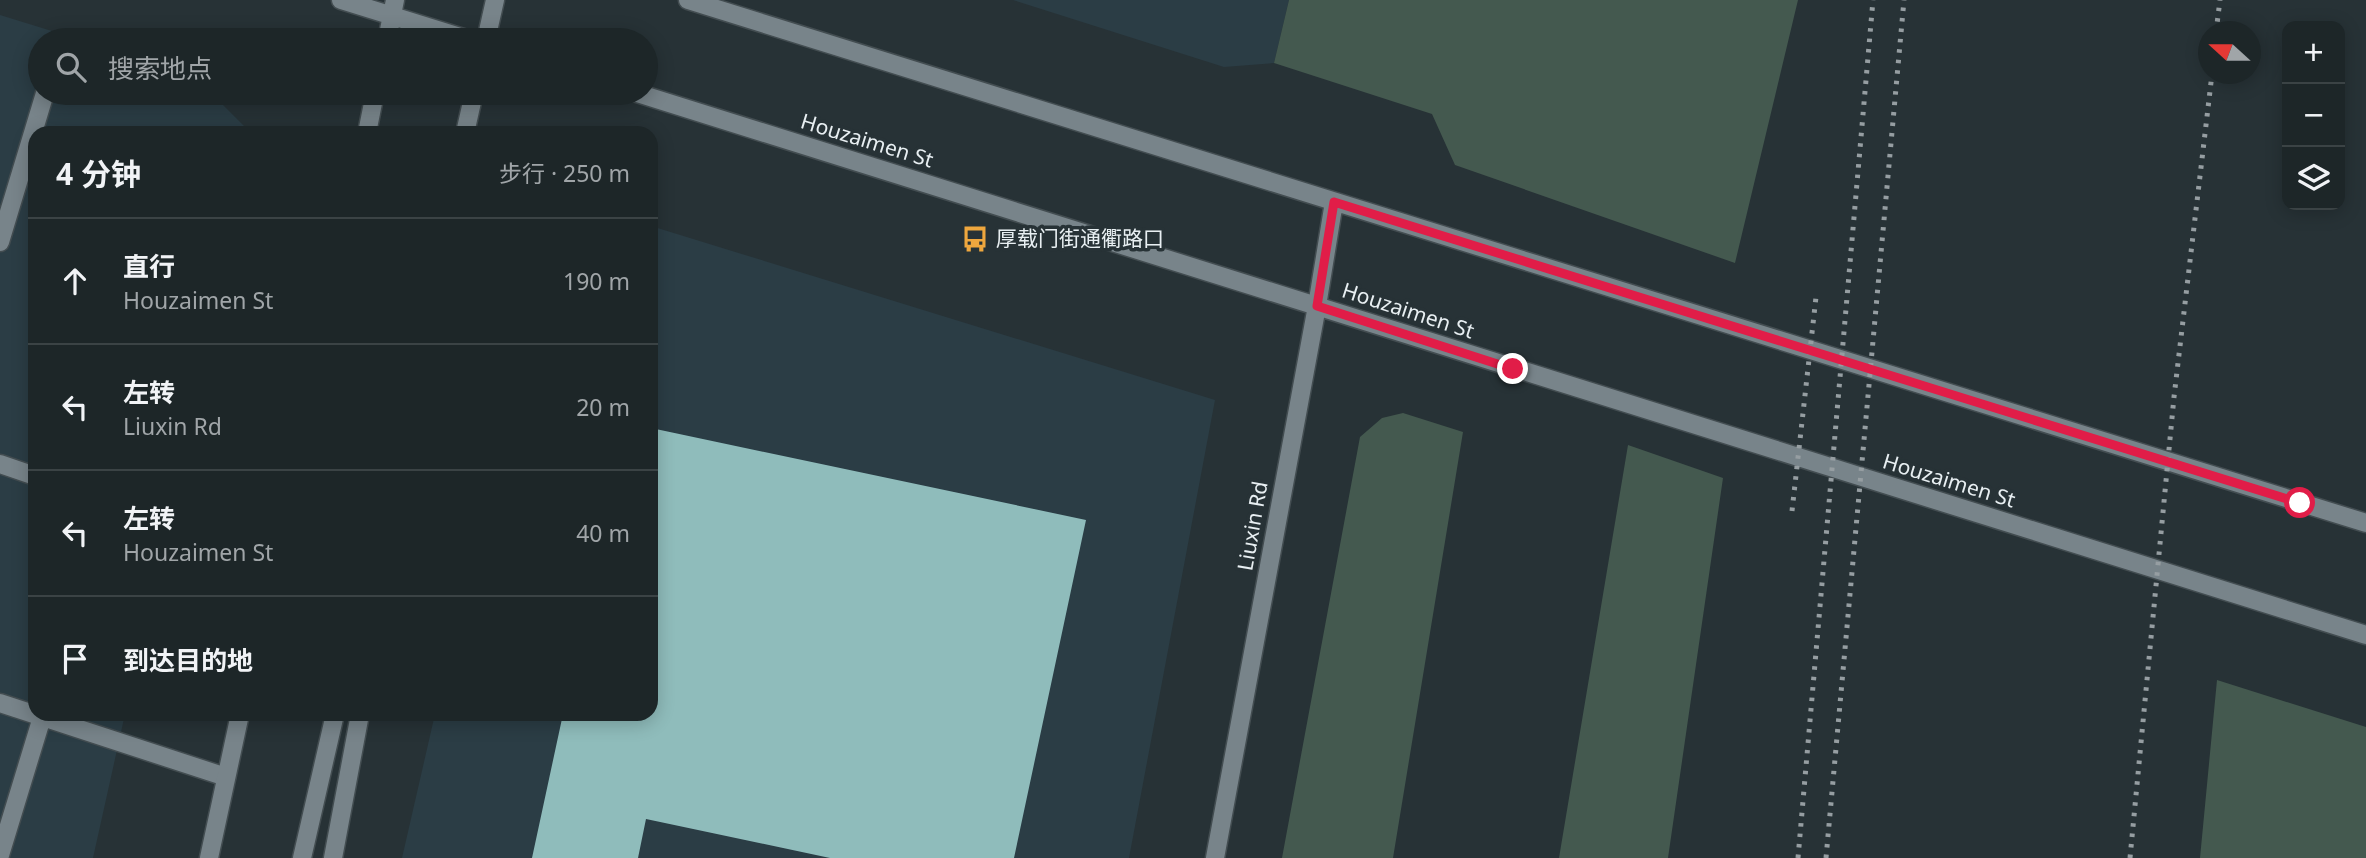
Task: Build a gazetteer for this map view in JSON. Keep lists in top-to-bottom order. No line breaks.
{"streets":{"main road":["Houzaimen St","Liuxin Rd"]},"crossings":[["Houzaimen St","Liuxin Rd"]],"places":{"bus stop":["厚载门街通衢路口"]},"north":"left","page":{"map_buttons":["+","−"],"search":"搜索地点","heading":["4 分钟","步行 · 250 m"],"list":[["直行","Houzaimen St","190 m"],["左转","Liuxin Rd","20 m"],["左转","Houzaimen St","40 m"],"到达目的地"]}}
